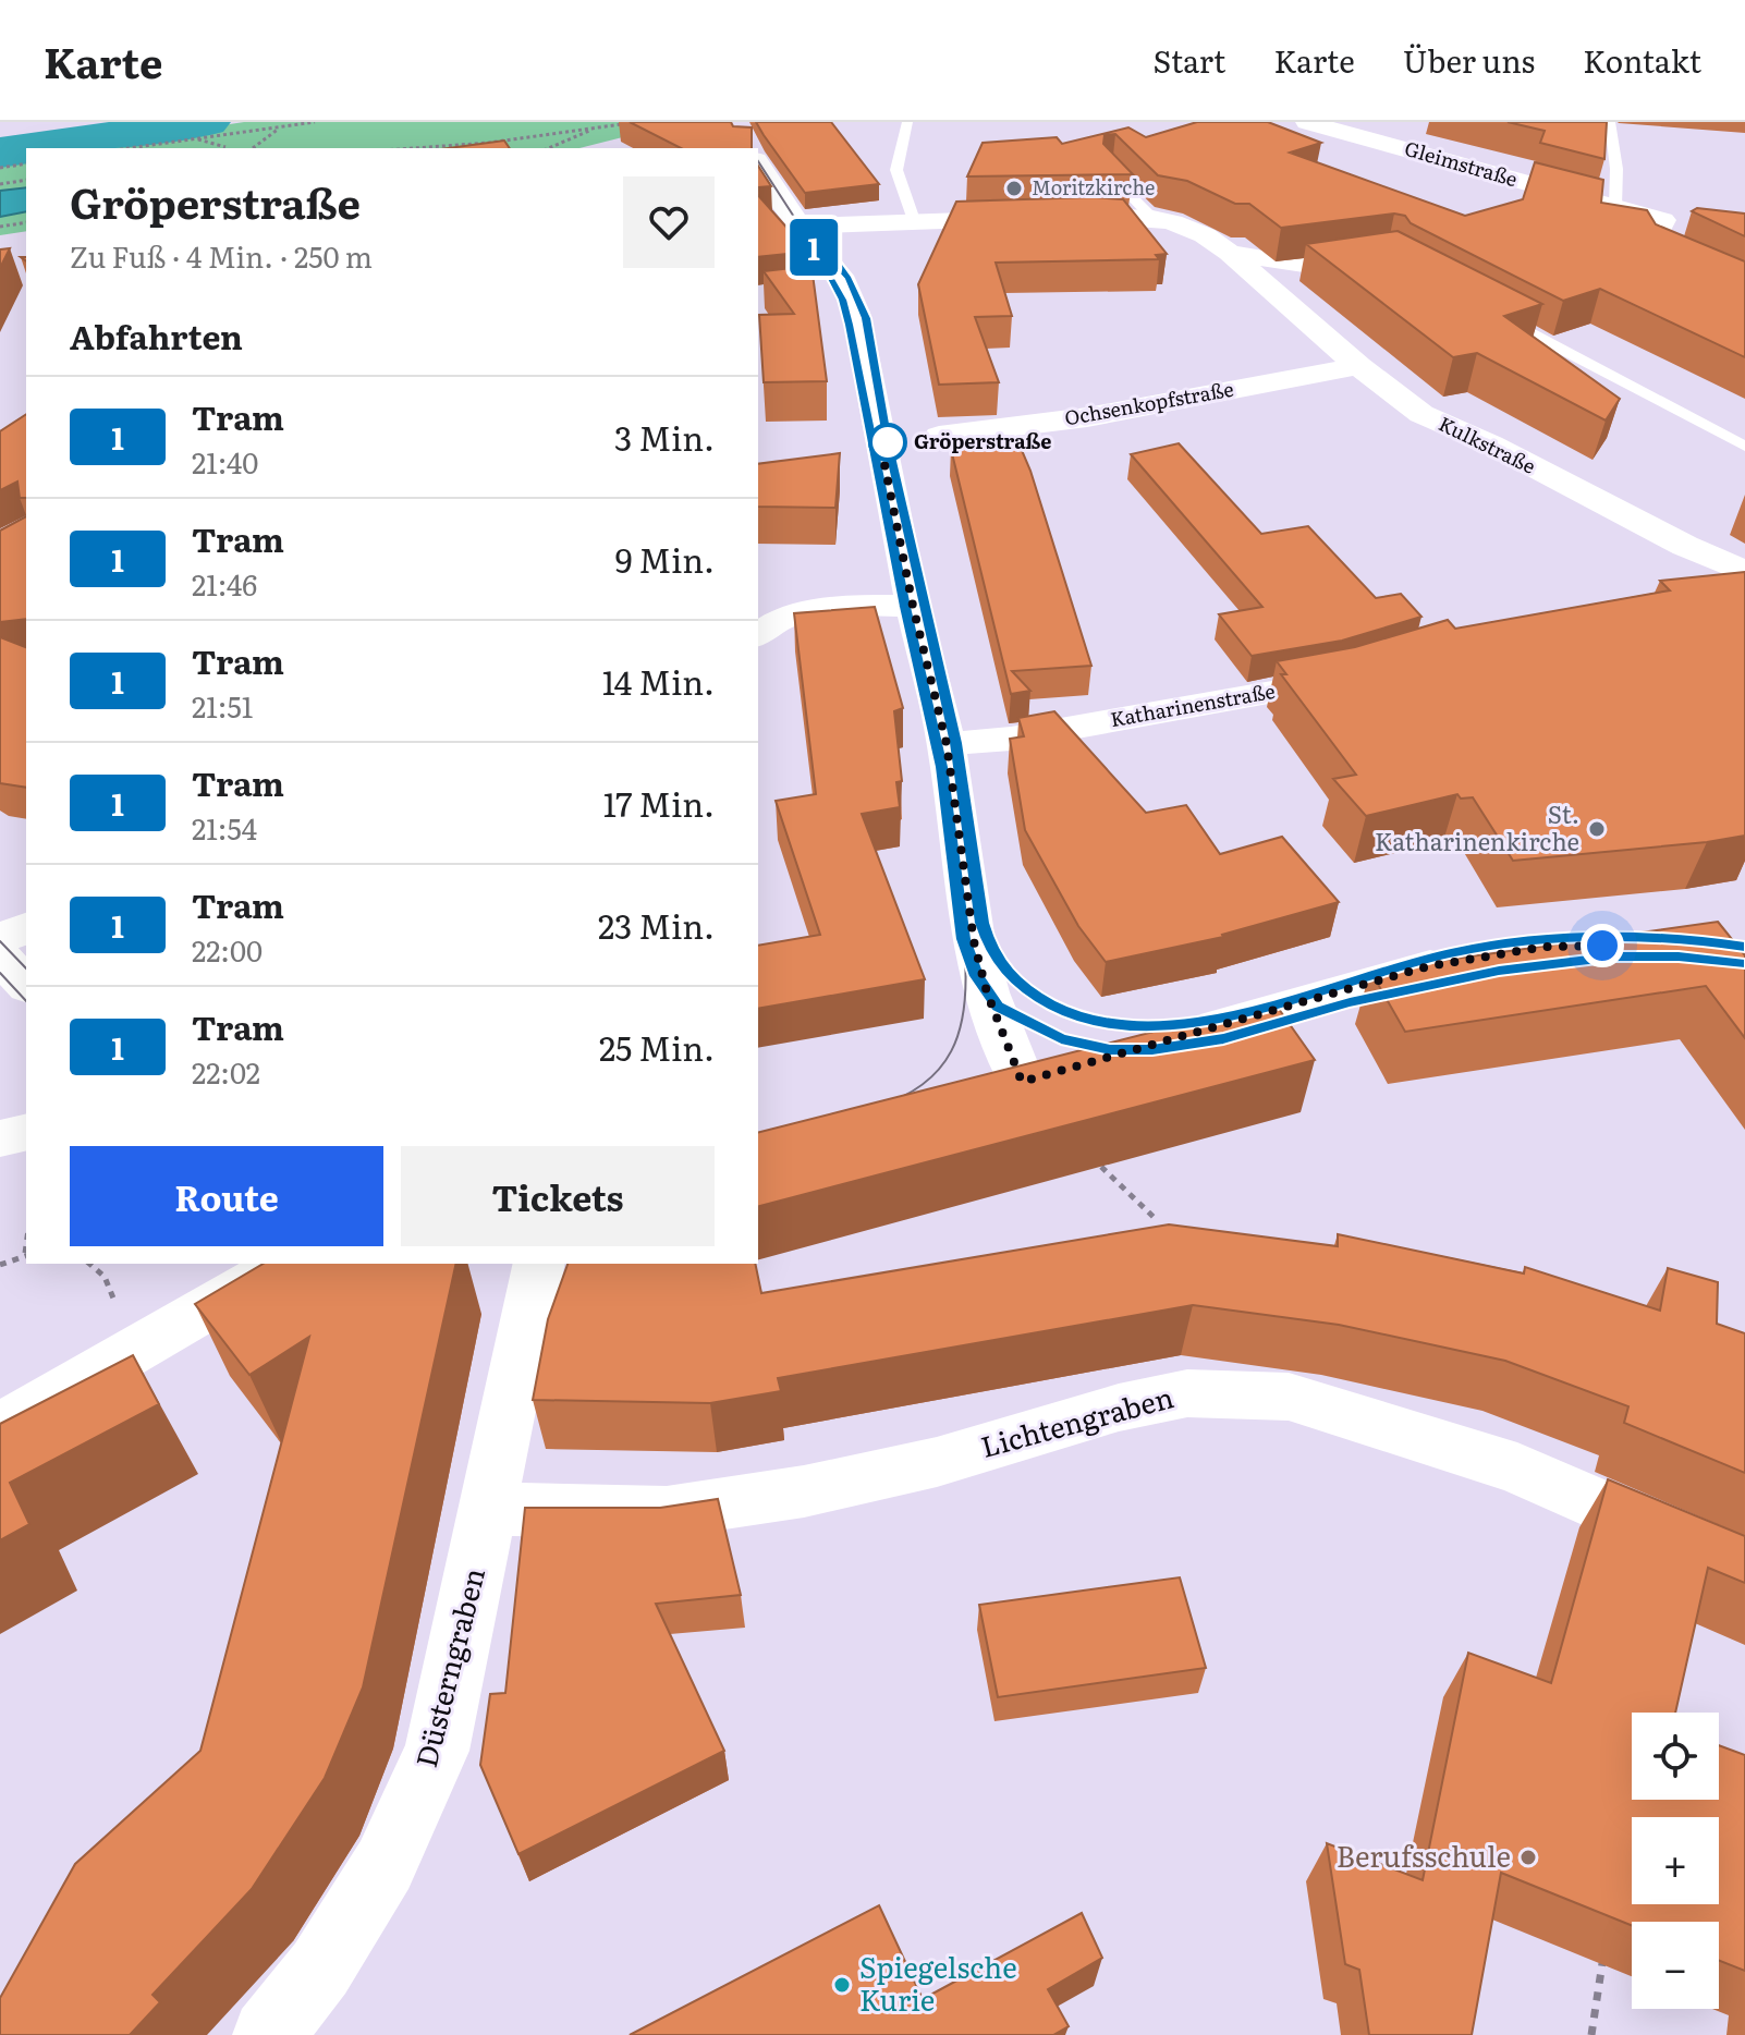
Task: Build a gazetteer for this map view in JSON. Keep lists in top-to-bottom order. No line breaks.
{"streets":{"street":["Gleimstraße","Ochsenkopfstraße","Kulkstraße","Katharinenstraße","Lichtengraben","Düsterngraben"]},"crossings":[["Ochsenkopfstraße","Kulkstraße"],["Lichtengraben","Düsterngraben"]],"places":["Moritzkirche","Gröperstraße","St. Katharinenkirche","Berufsschule","Spiegelsche Kurie"],"lines":["tram line 1"],"page":{"header":"Karte","nav":["Start","Karte","Über uns","Kontakt"],"on_map":"1","heading":[["Gröperstraße","Zu Fuß · 4 Min. · 250 m"],"Abfahrten"],"list":[{"mark":"1","name":"Tram","note":"21:40","value":"3 Min."},{"mark":"1","name":"Tram","note":"21:46","value":"9 Min."},{"mark":"1","name":"Tram","note":"21:51","value":"14 Min."},{"mark":"1","name":"Tram","note":"21:54","value":"17 Min."},{"mark":"1","name":"Tram","note":"22:00","value":"23 Min."},{"mark":"1","name":"Tram","note":"22:02","value":"25 Min."}],"buttons":["Route","Tickets"],"map_buttons":["+","−"]}}
